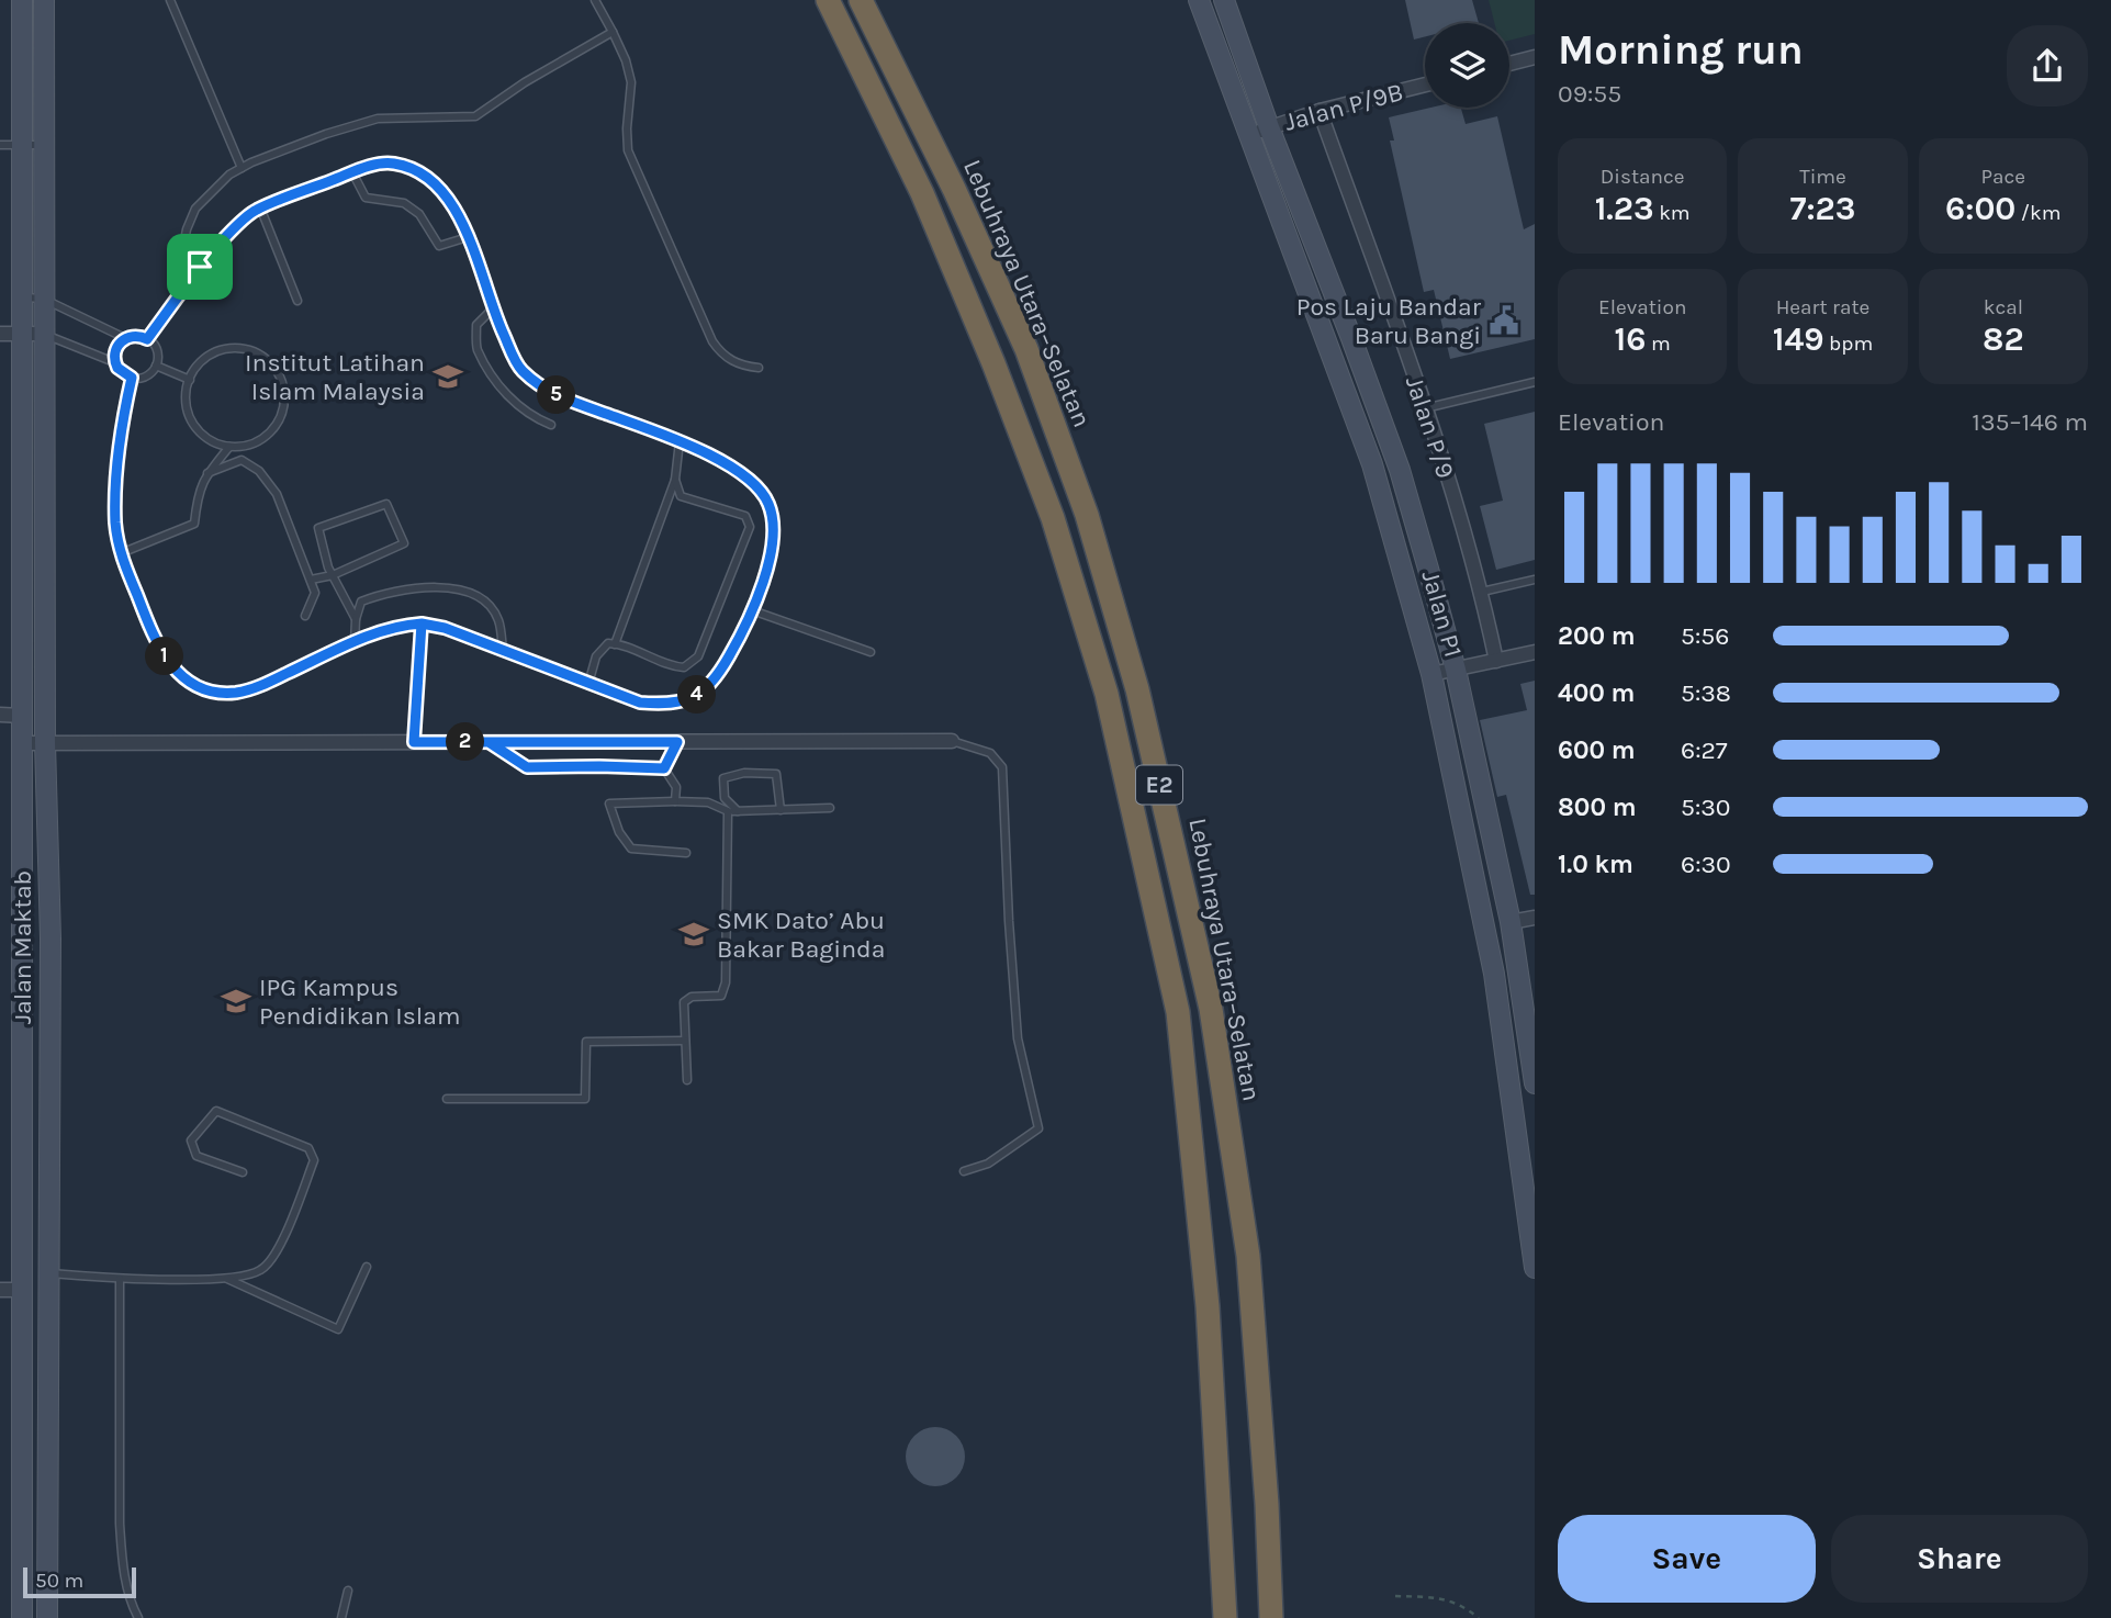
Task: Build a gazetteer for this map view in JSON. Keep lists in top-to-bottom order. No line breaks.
{"streets":{"highway":["Lebuhraya Utara–Selatan","E2"],"street":["Jalan P/9B","Jalan P/9","Jalan P1","Jalan Maktab"]},"crossings":[["Jalan P/9B","Jalan P/9"],["Jalan P/9B","Jalan P1"]],"places":{"public building":["Pos Laju Bandar Baru Bangi"],"school or university":["Institut Latihan Islam Malaysia","SMK Dato’ Abu Bakar Baginda","IPG Kampus Pendidikan Islam"]},"scale_bar":"50 m","page":{"heading":["Morning run","09:55"],"stats":[["Distance","1.23 km"],["Time","7:23"],["Pace","6:00 /km"],["Elevation","16 m"],["Heart rate","149 bpm"],["kcal","82"]],"pins":["5","1","4","2"],"chart":["Elevation","135–146 m"],"list":[{"name":"200 m","note":"5:56"},{"name":"400 m","note":"5:38"},{"name":"600 m","note":"6:27"},{"name":"800 m","note":"5:30"},{"name":"1.0 km","note":"6:30"}],"buttons":["Save","Share"],"scale":"50 m"}}
